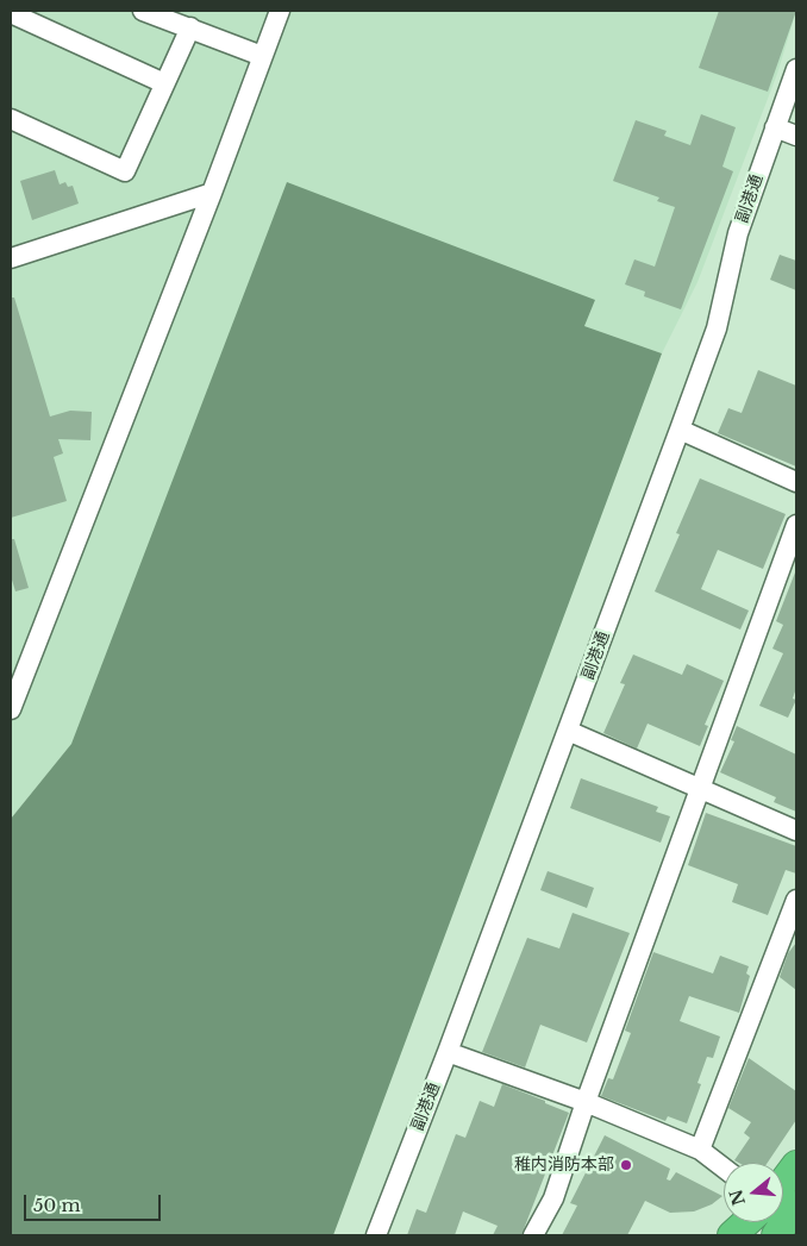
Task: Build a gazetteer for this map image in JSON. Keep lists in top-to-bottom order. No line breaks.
{"streets":{"street":["副港通"]},"places":["稚内消防本部"],"scale_bar":"50 m","north":"left"}
